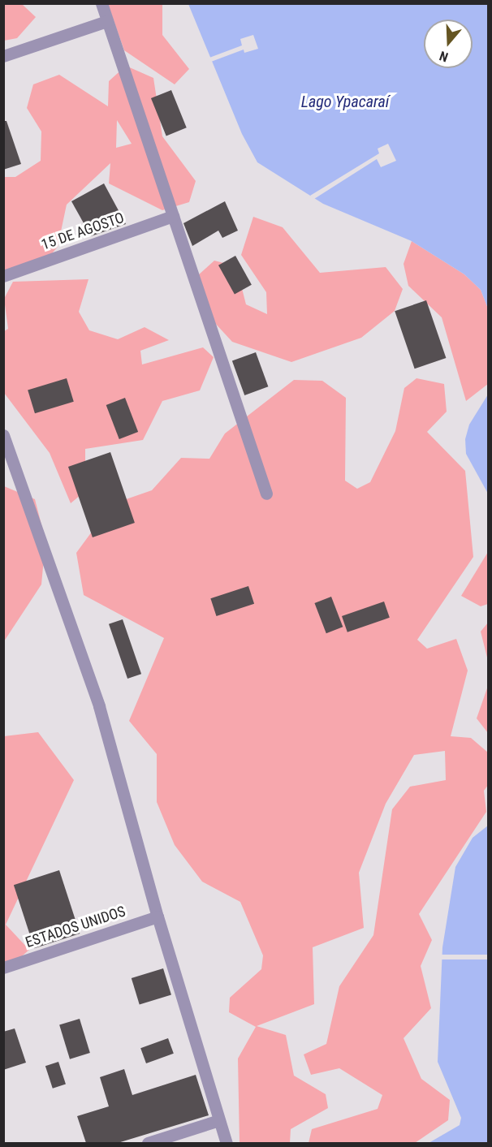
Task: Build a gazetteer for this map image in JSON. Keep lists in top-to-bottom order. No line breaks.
{"streets":{"street":["15 DE AGOSTO","ESTADOS UNIDOS"]},"water":["Lago Ypacaraí"],"north":"bottom"}
